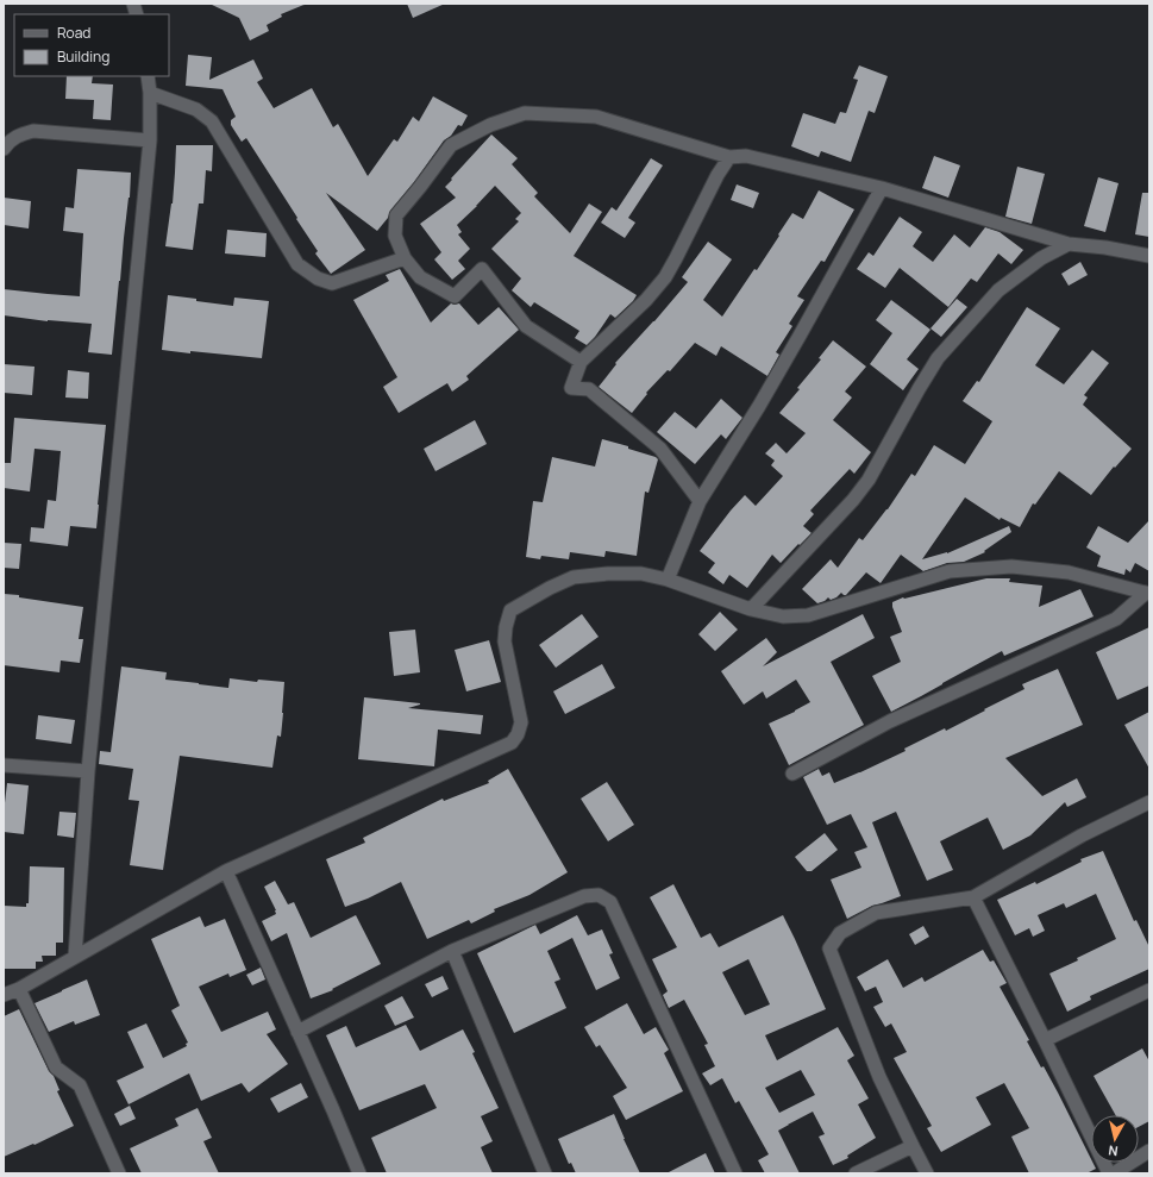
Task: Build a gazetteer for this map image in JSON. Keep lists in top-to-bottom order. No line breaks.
{"legend":["Road","Building"],"north":"bottom"}
